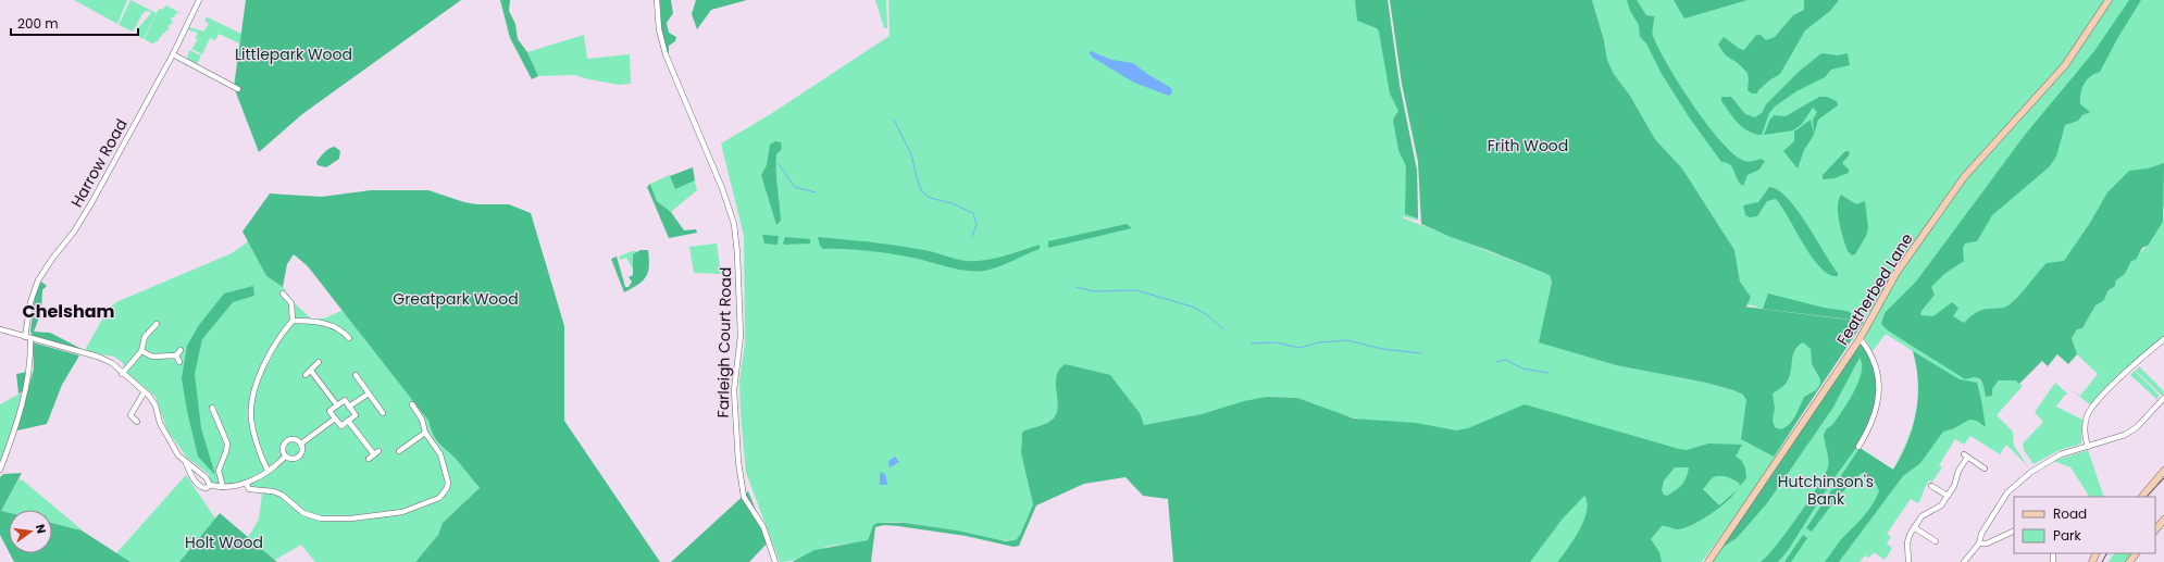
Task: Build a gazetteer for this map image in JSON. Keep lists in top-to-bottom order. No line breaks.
{"streets":{"street":["Harrow Road","Featherbed Lane","Farleigh Court Road"]},"districts":["Chelsham"],"parks":["Littlepark Wood","Frith Wood","Greatpark Wood","Hutchinson's Bank","Holt Wood"],"legend":["Road","Park"],"scale_bar":"200 m","north":"right"}
